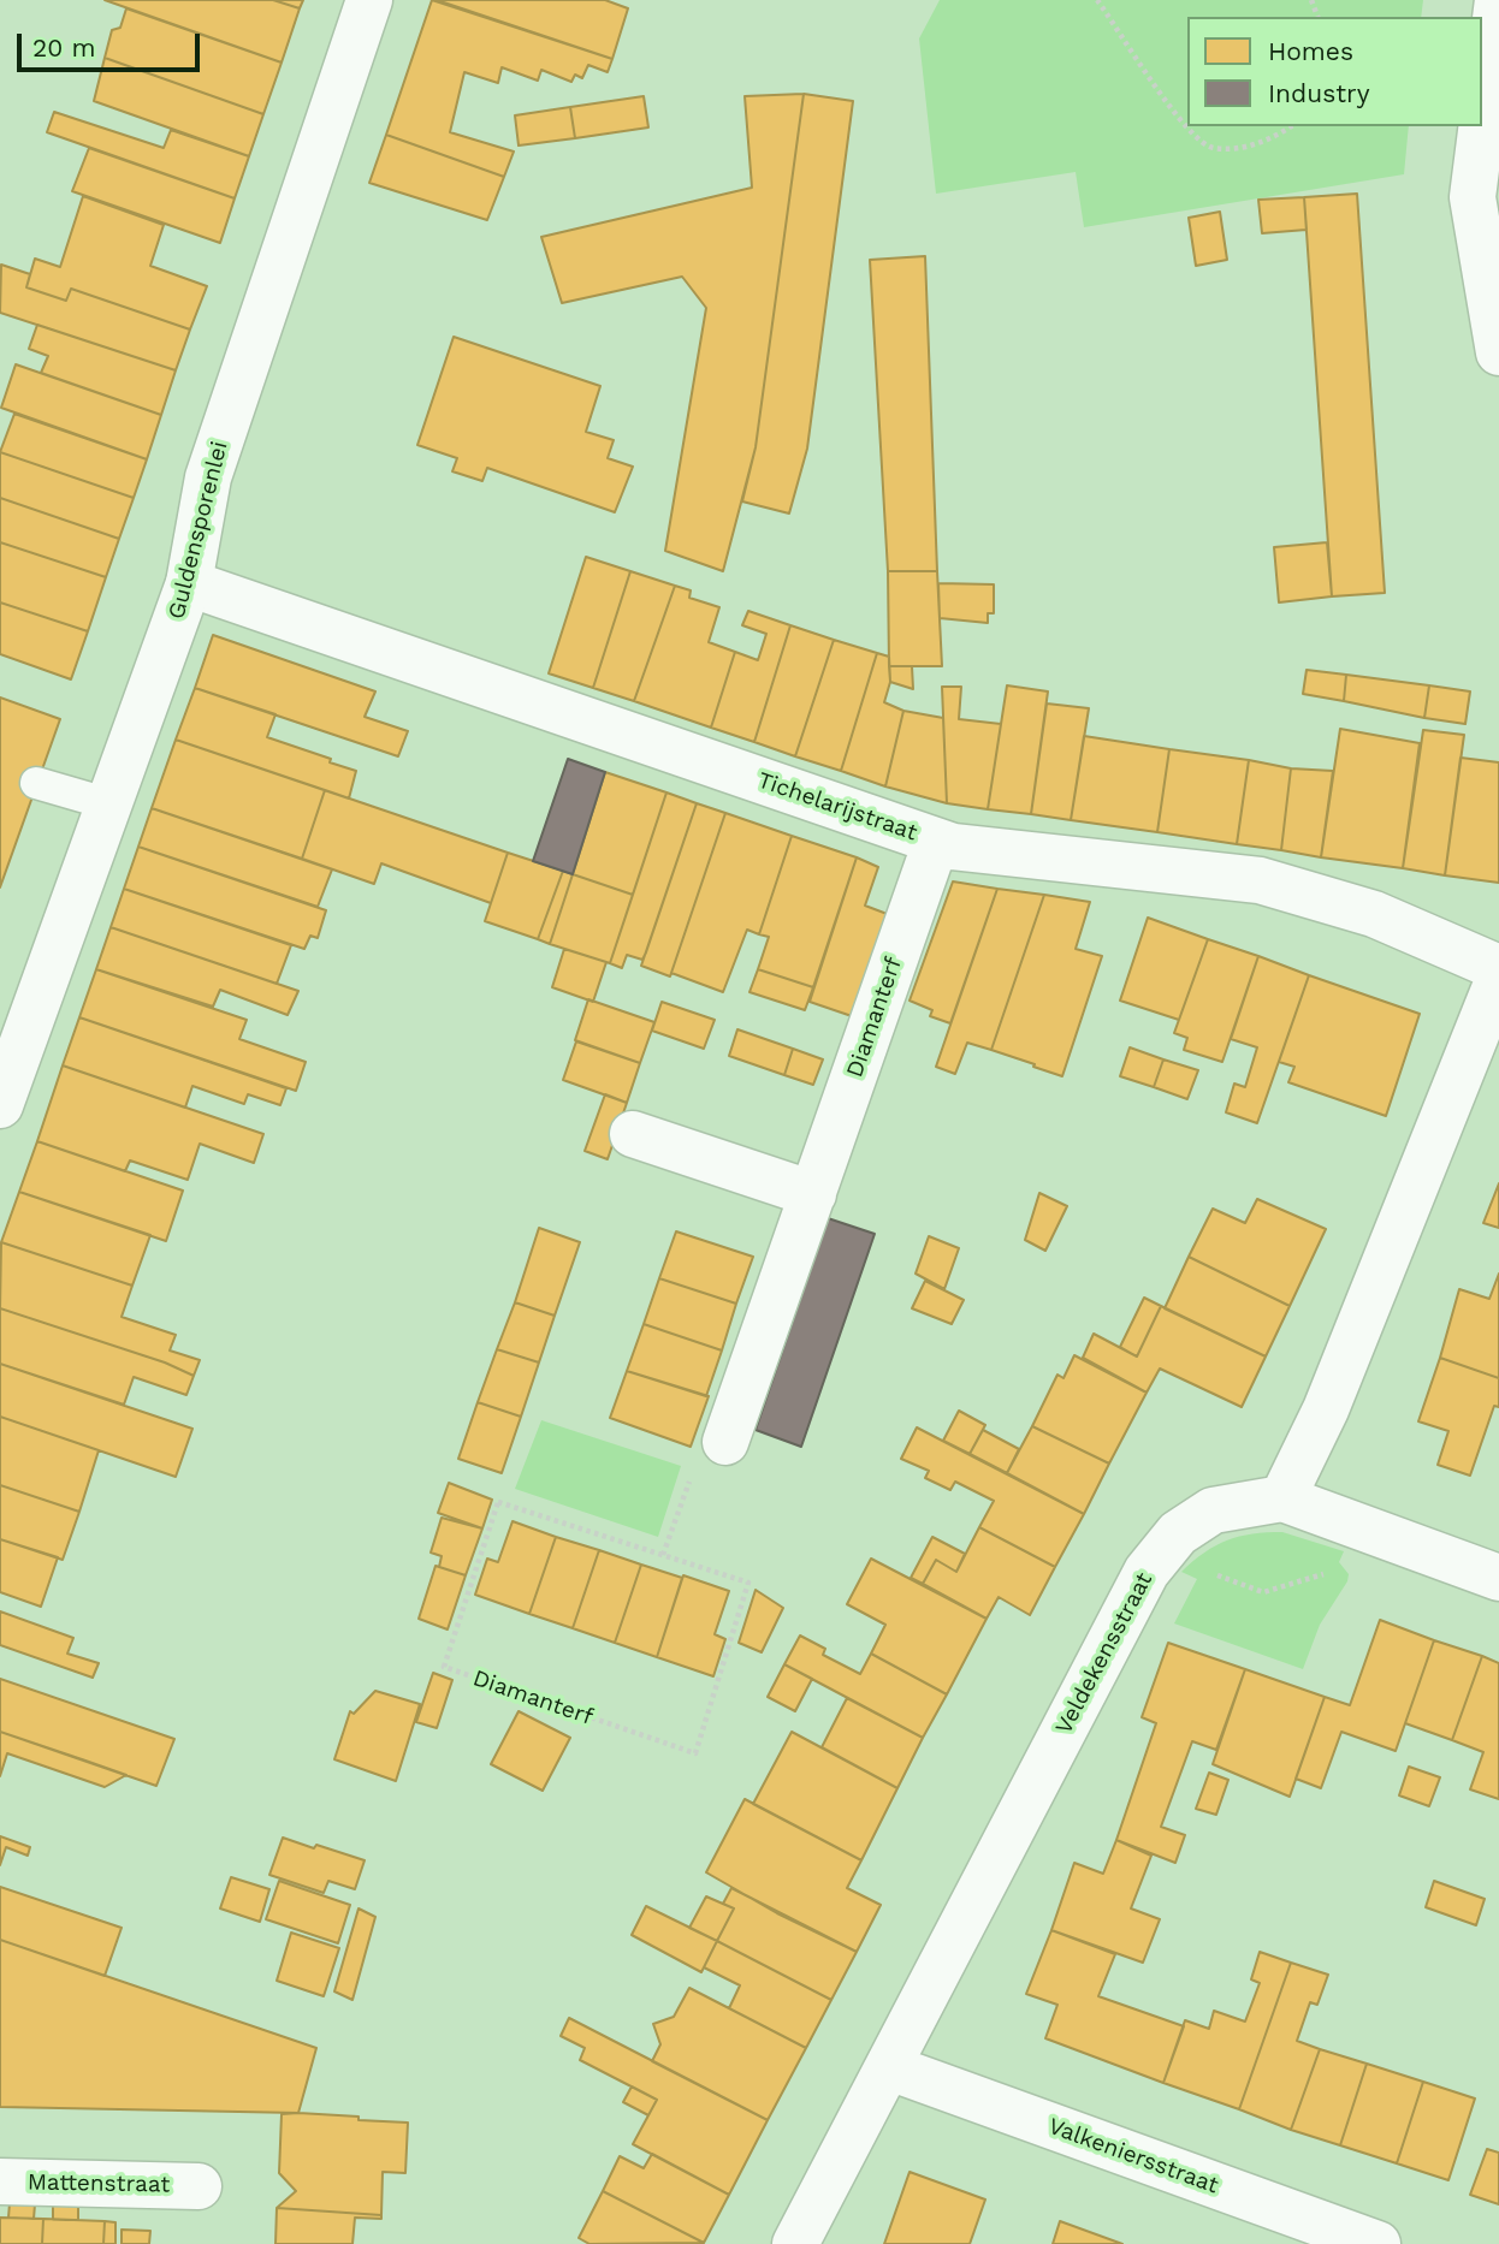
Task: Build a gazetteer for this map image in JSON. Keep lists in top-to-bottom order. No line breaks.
{"streets":{"street":["Guldensporenlei","Tichelarijstraat","Diamanterf","Veldekensstraat","Valkeniersstraat","Mattenstraat"]},"crossings":[["Guldensporenlei","Tichelarijstraat"],["Tichelarijstraat","Diamanterf"],["Veldekensstraat","Valkeniersstraat"]],"legend":["Homes","Industry"],"scale_bar":"20 m"}
